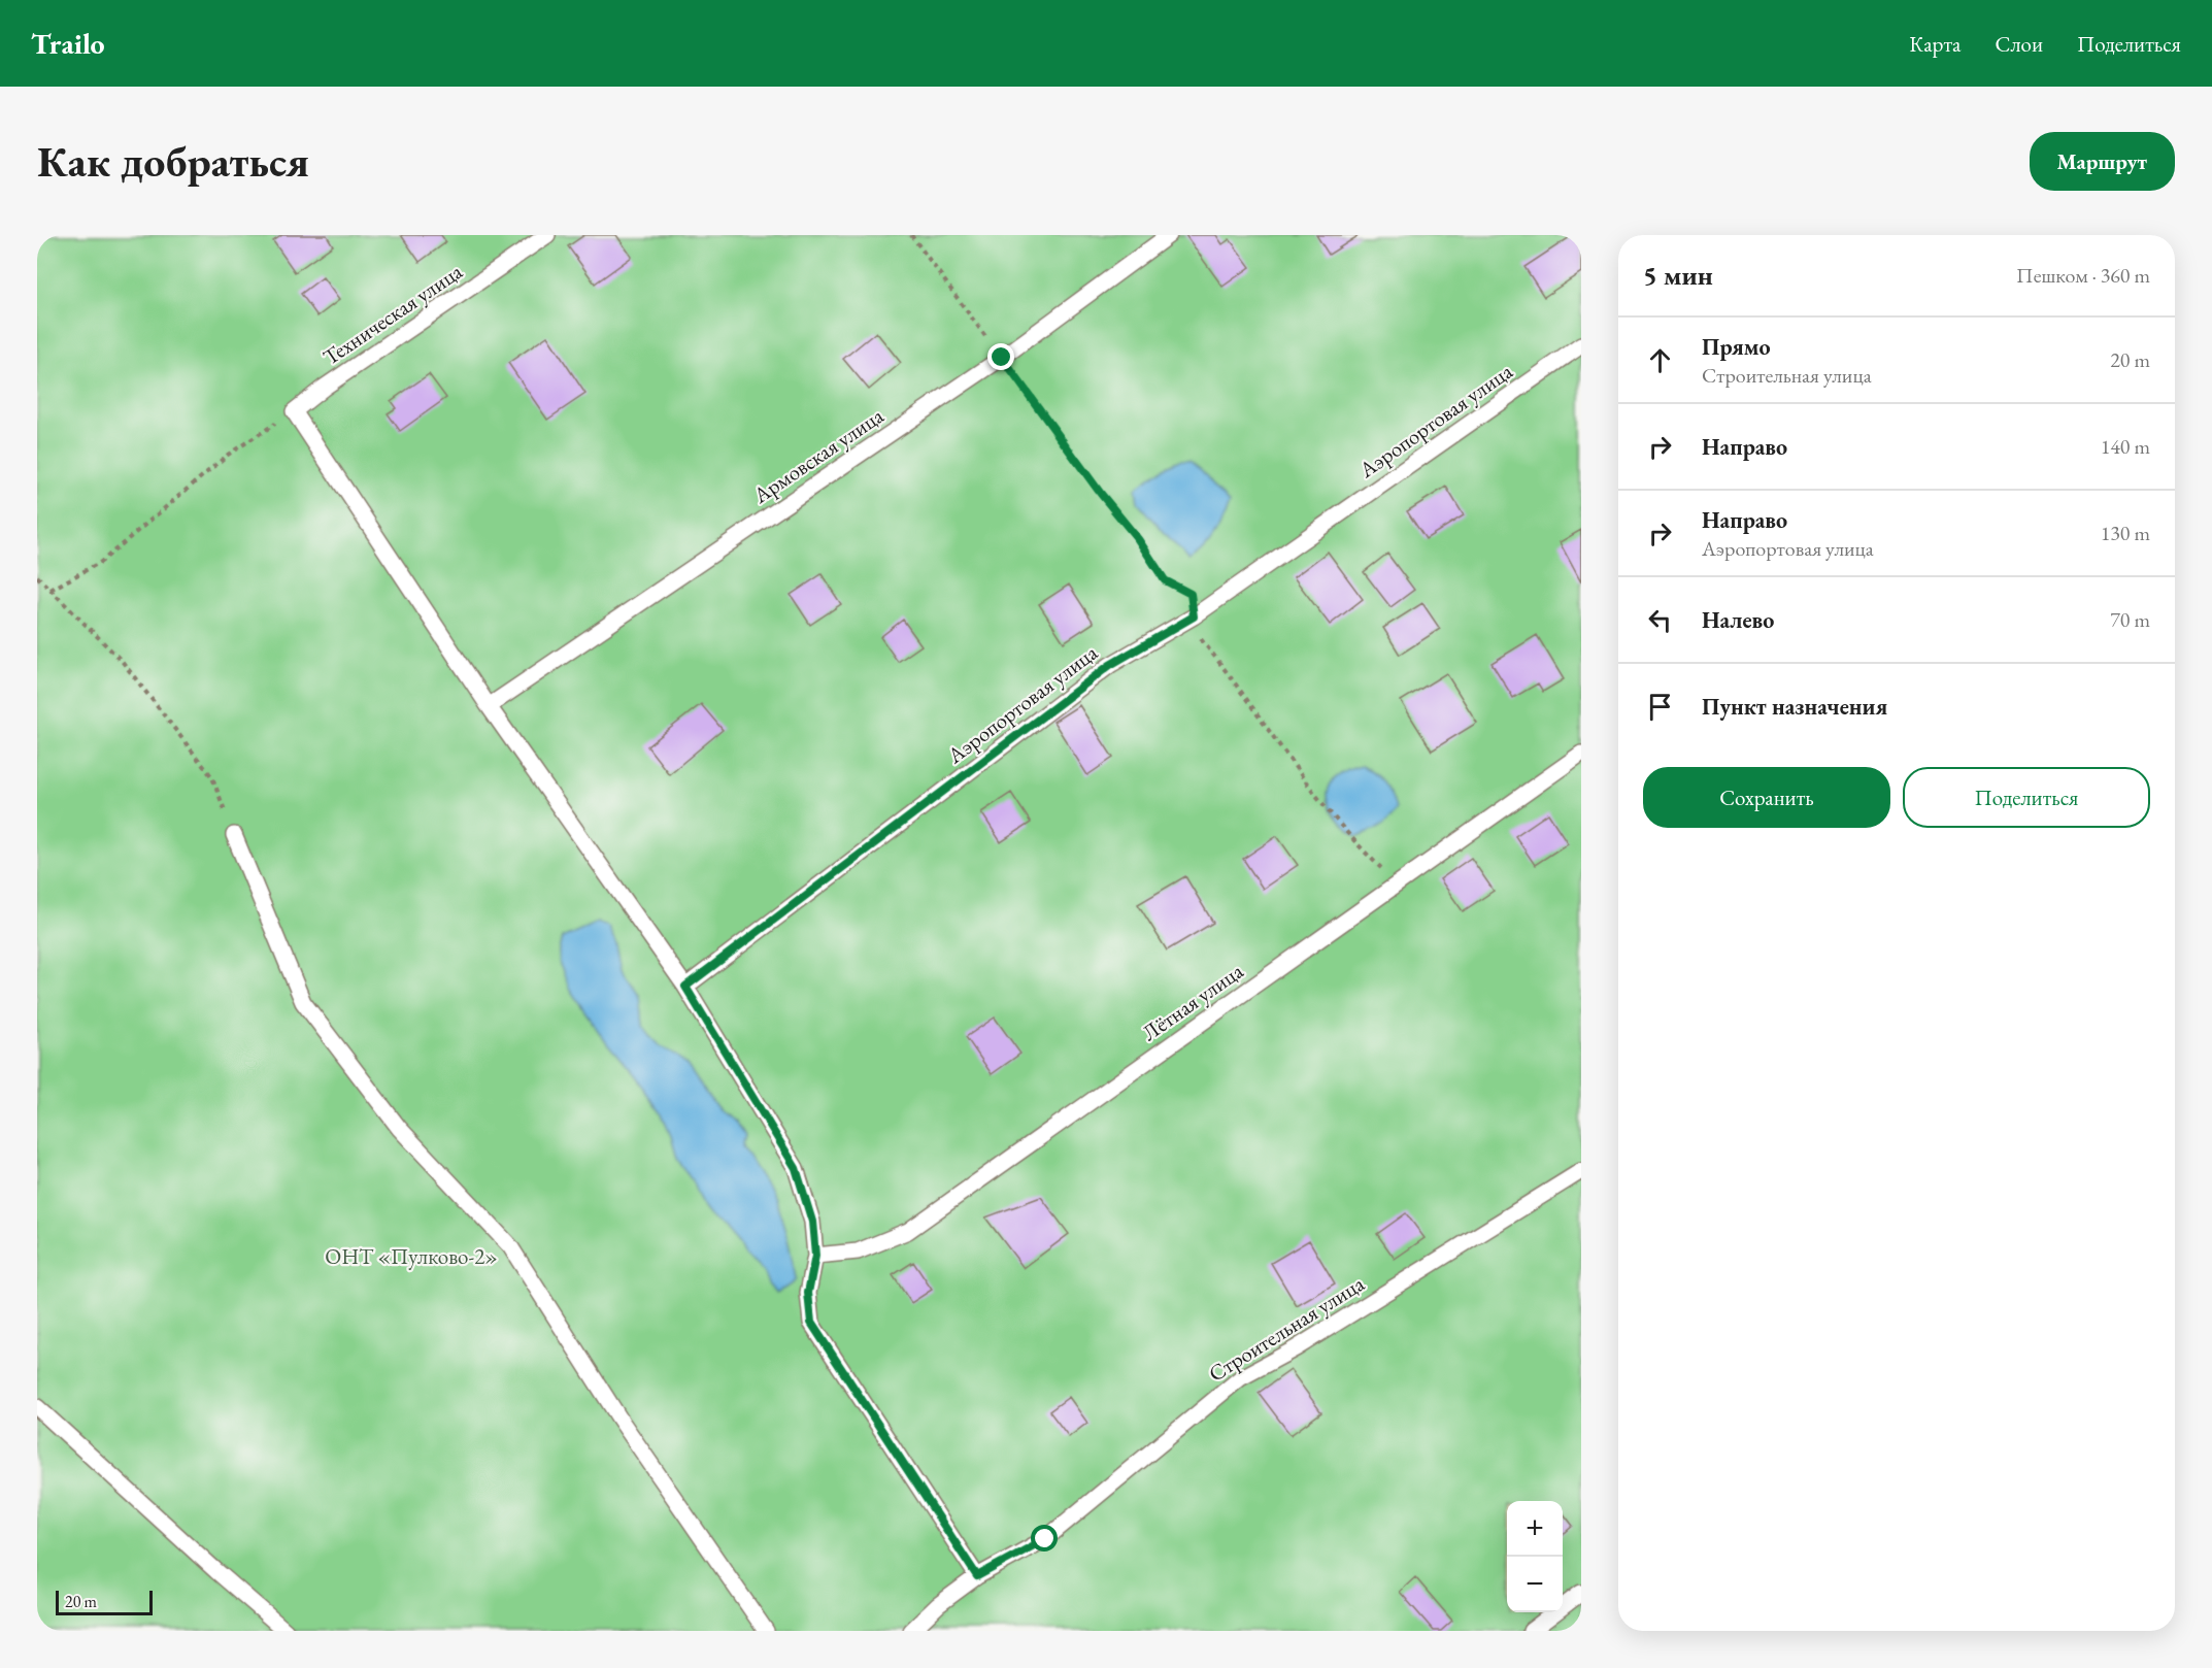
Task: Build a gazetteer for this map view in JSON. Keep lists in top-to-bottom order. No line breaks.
{"streets":{"lane":["Техническая улица","Аэропортовая улица","Армовская улица","Лётная улица","Строительная улица"]},"parks":["ОНТ «Пулково-2»"],"scale_bar":"20 m","page":{"header":"Trailo","nav":["Карта","Слои","Поделиться"],"buttons":["Маршрут",["Сохранить","Поделиться"]],"title":"Как добраться","heading":["5 мин","Пешком · 360 m"],"list":[["Прямо","Строительная улица","20 m"],["Направо","140 m"],["Направо","Аэропортовая улица","130 m"],["Налево","70 m"],"Пункт назначения"],"map_buttons":["+","−"],"scale":"20 m"}}
